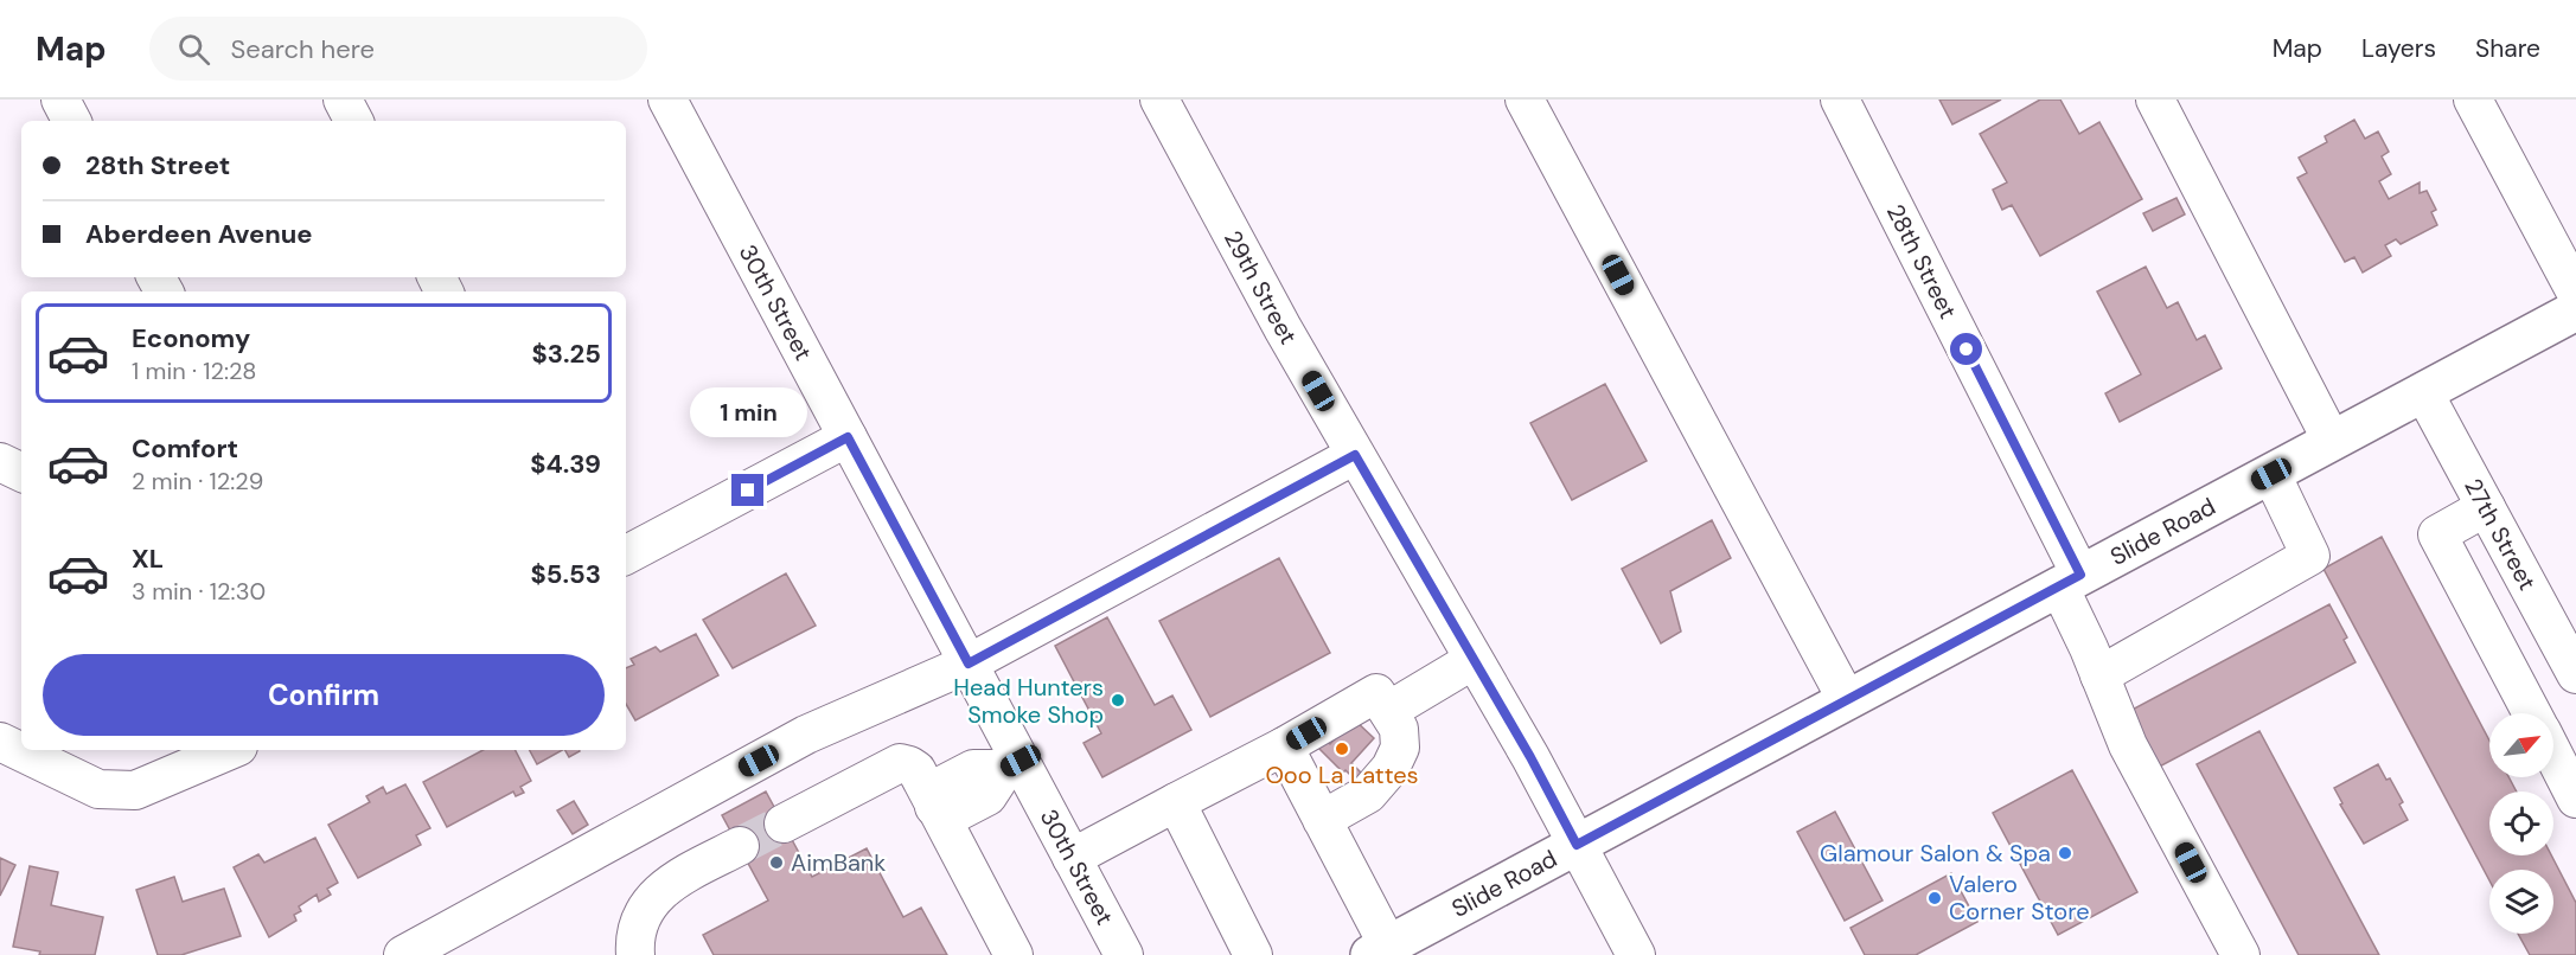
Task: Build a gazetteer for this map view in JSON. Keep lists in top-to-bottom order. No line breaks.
{"streets":{"main road":["Slide Road"],"street":["28th Street","29th Street","30th Street","27th Street"]},"crossings":[["28th Street","Slide Road"],["29th Street","Slide Road"],["Slide Road","27th Street"]],"places":["Head Hunters Smoke Shop","Ooo La Lattes","Glamour Salon & Spa","AimBank","Valero Corner Store"],"north":"top right","page":{"header":"Map","search":"Search here","nav":["Map","Layers","Share"],"banner":["28th Street","Aberdeen Avenue"],"list":[{"name":"Economy","note":"1 min · 12:28","value":"$3.25"},{"name":"Comfort","note":"2 min · 12:29","value":"$4.39"},{"name":"XL","note":"3 min · 12:30","value":"$5.53"}],"bubble":"1 min","buttons":"Confirm"}}
